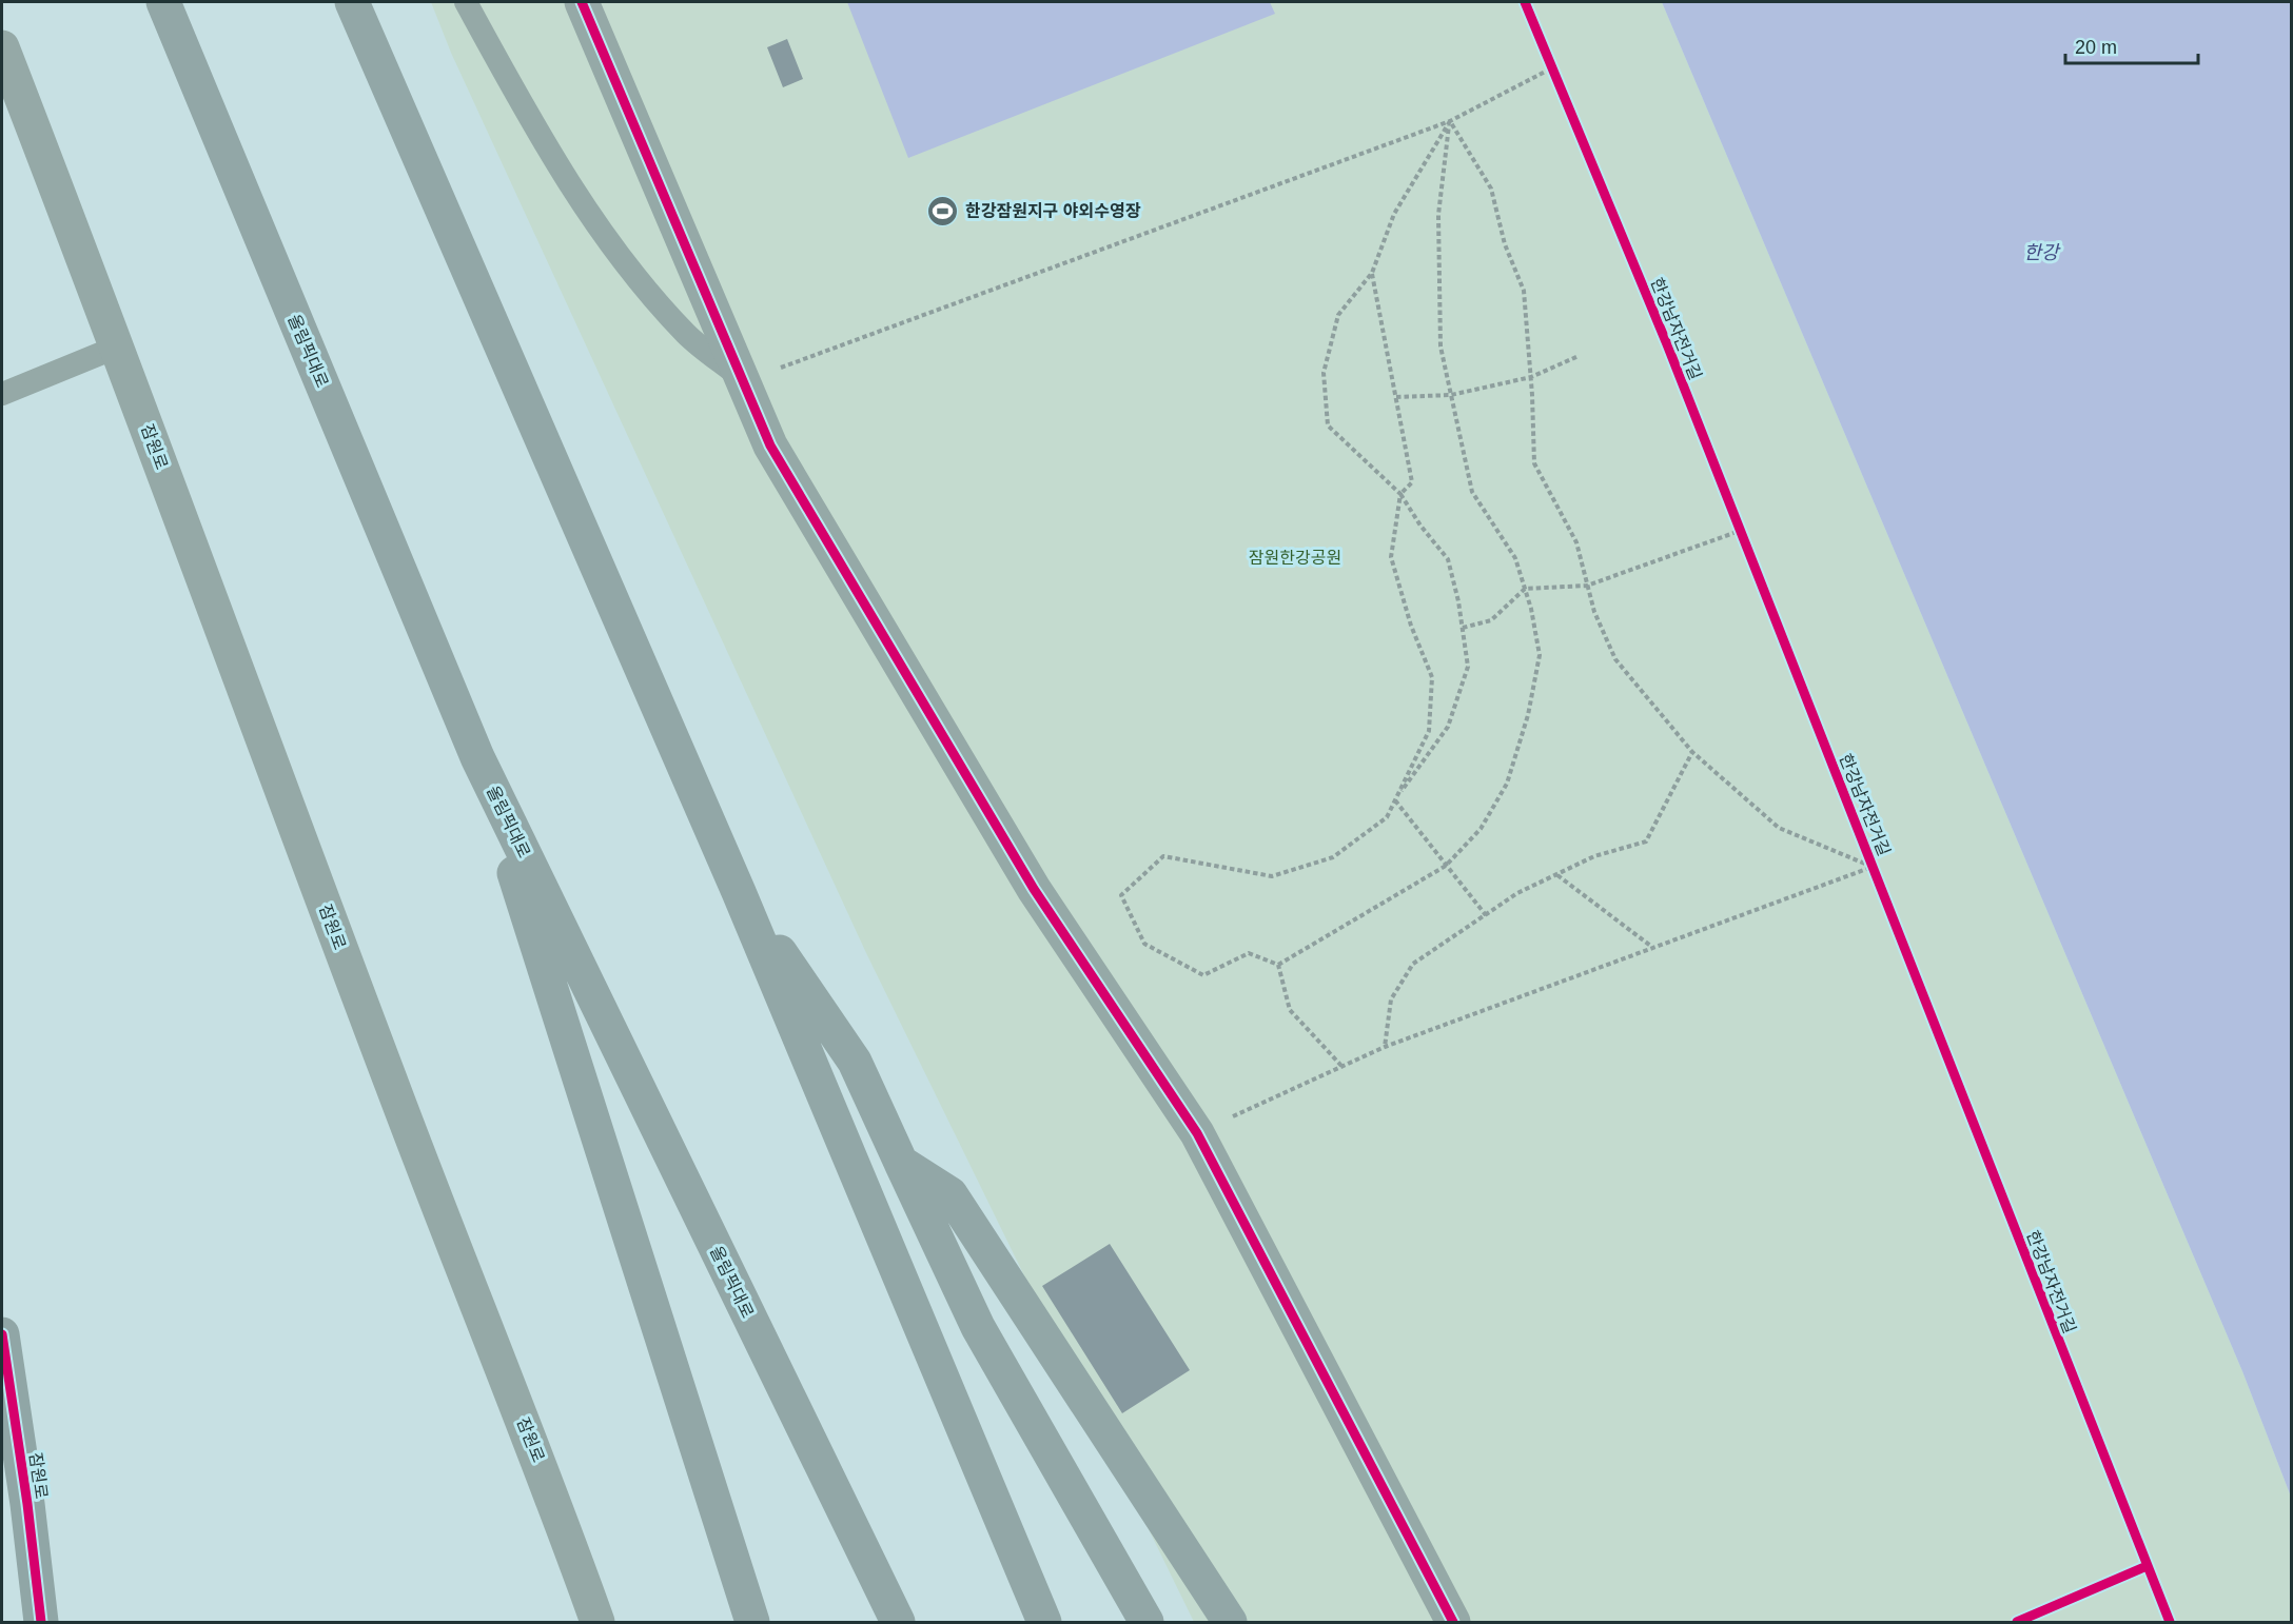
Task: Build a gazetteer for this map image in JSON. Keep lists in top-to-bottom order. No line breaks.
{"streets":{"highway":["올림픽대로"],"main road":["잠원로"],"cycle path":["한강남자전거길"]},"water":["한강"],"parks":["잠원한강공원"],"places":{"sports":["한강잠원지구 야외수영장"]},"scale_bar":"20 m"}
